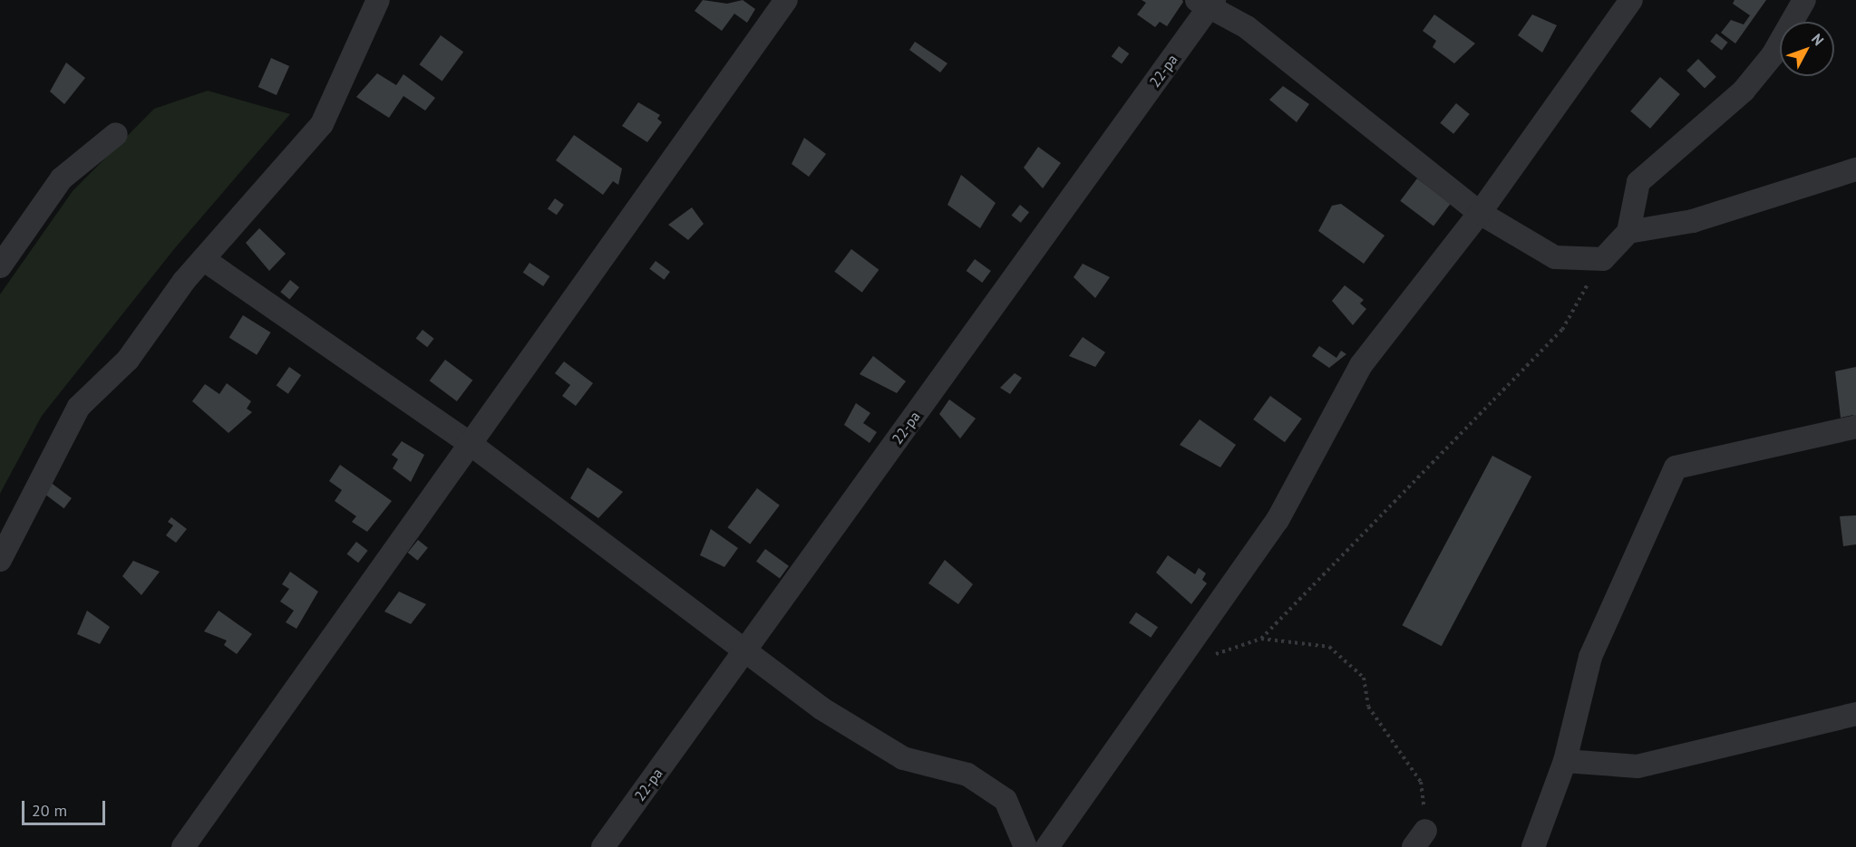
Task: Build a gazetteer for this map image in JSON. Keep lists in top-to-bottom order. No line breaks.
{"streets":{"street":["22-ра"]},"scale_bar":"20 m","north":"top right"}
